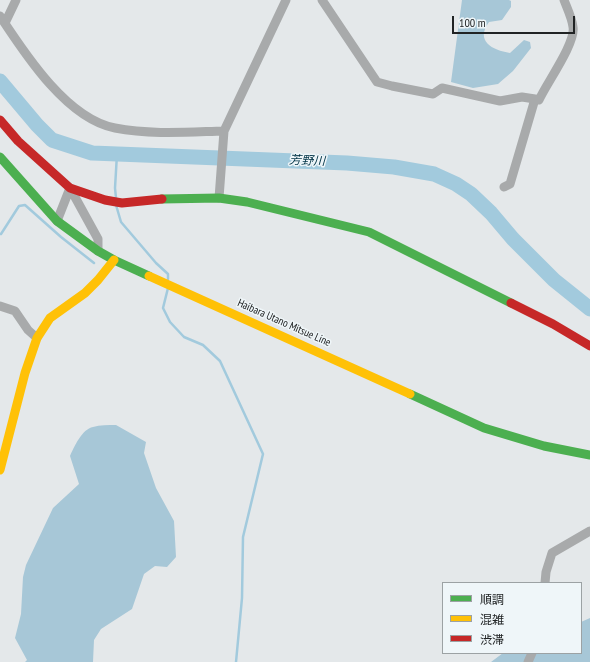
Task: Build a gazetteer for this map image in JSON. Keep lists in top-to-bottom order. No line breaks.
{"streets":{"main road":["Haibara Utano Mitsue Line"]},"water":["芳野川"],"legend":["順調","混雑","渋滞"],"scale_bar":"100 m"}
